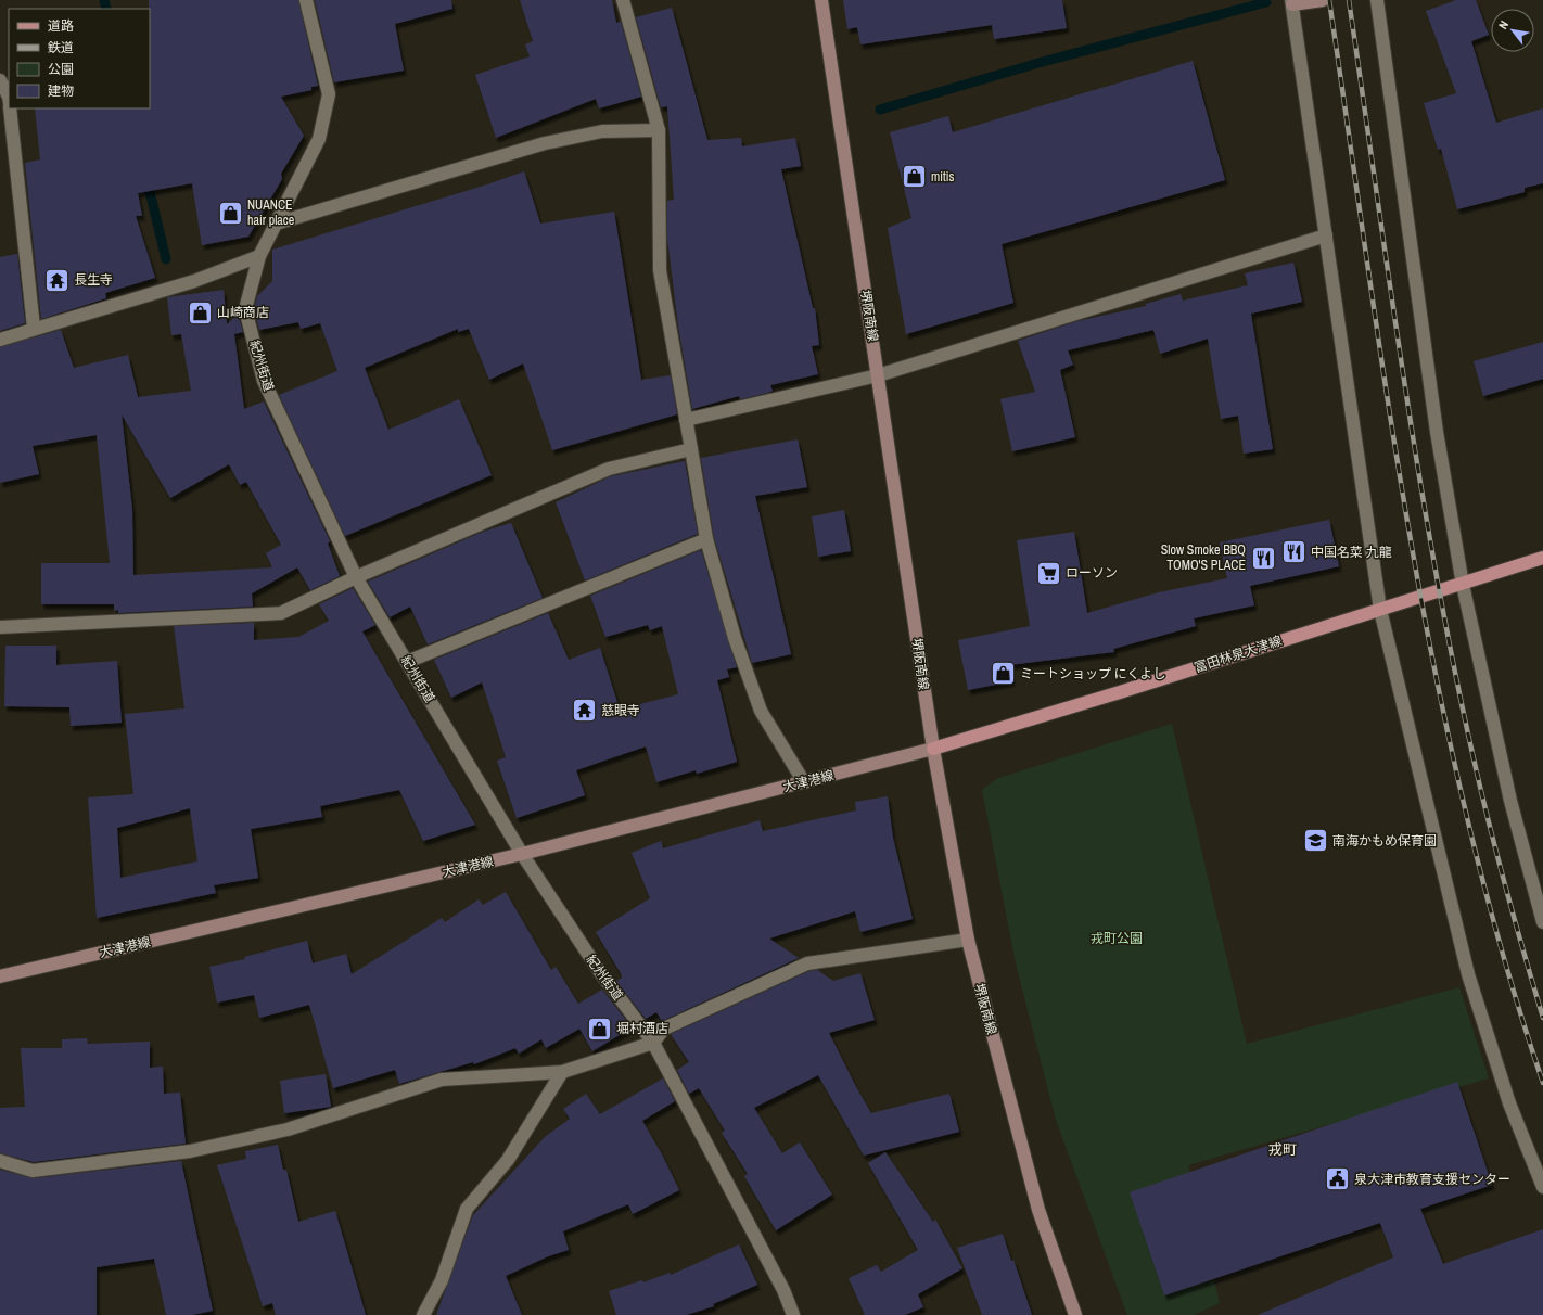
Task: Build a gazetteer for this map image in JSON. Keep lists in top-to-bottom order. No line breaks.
{"streets":{"main road":["堺阪南線","富田林泉大津線","大津港線"],"street":["紀州街道"]},"crossings":[["堺阪南線","富田林泉大津線"],["堺阪南線","大津港線"],["紀州街道","大津港線"],["富田林泉大津線","大津港線"]],"districts":["戎町"],"parks":["戎町公園"],"places":{"shop":["mitis","NUANCE hair place","山崎商店","ミートショップ にくよし","堀村酒店"],"temple":["長生寺","慈眼寺"],"restaurant":["中国名菜 九龍","Slow Smoke BBQ TOMO'S PLACE"],"supermarket":["ローソン"],"school or university":["南海かもめ保育園"],"public building":["泉大津市教育支援センター"]},"legend":["道路","鉄道","公園","建物"],"north":"top left"}
